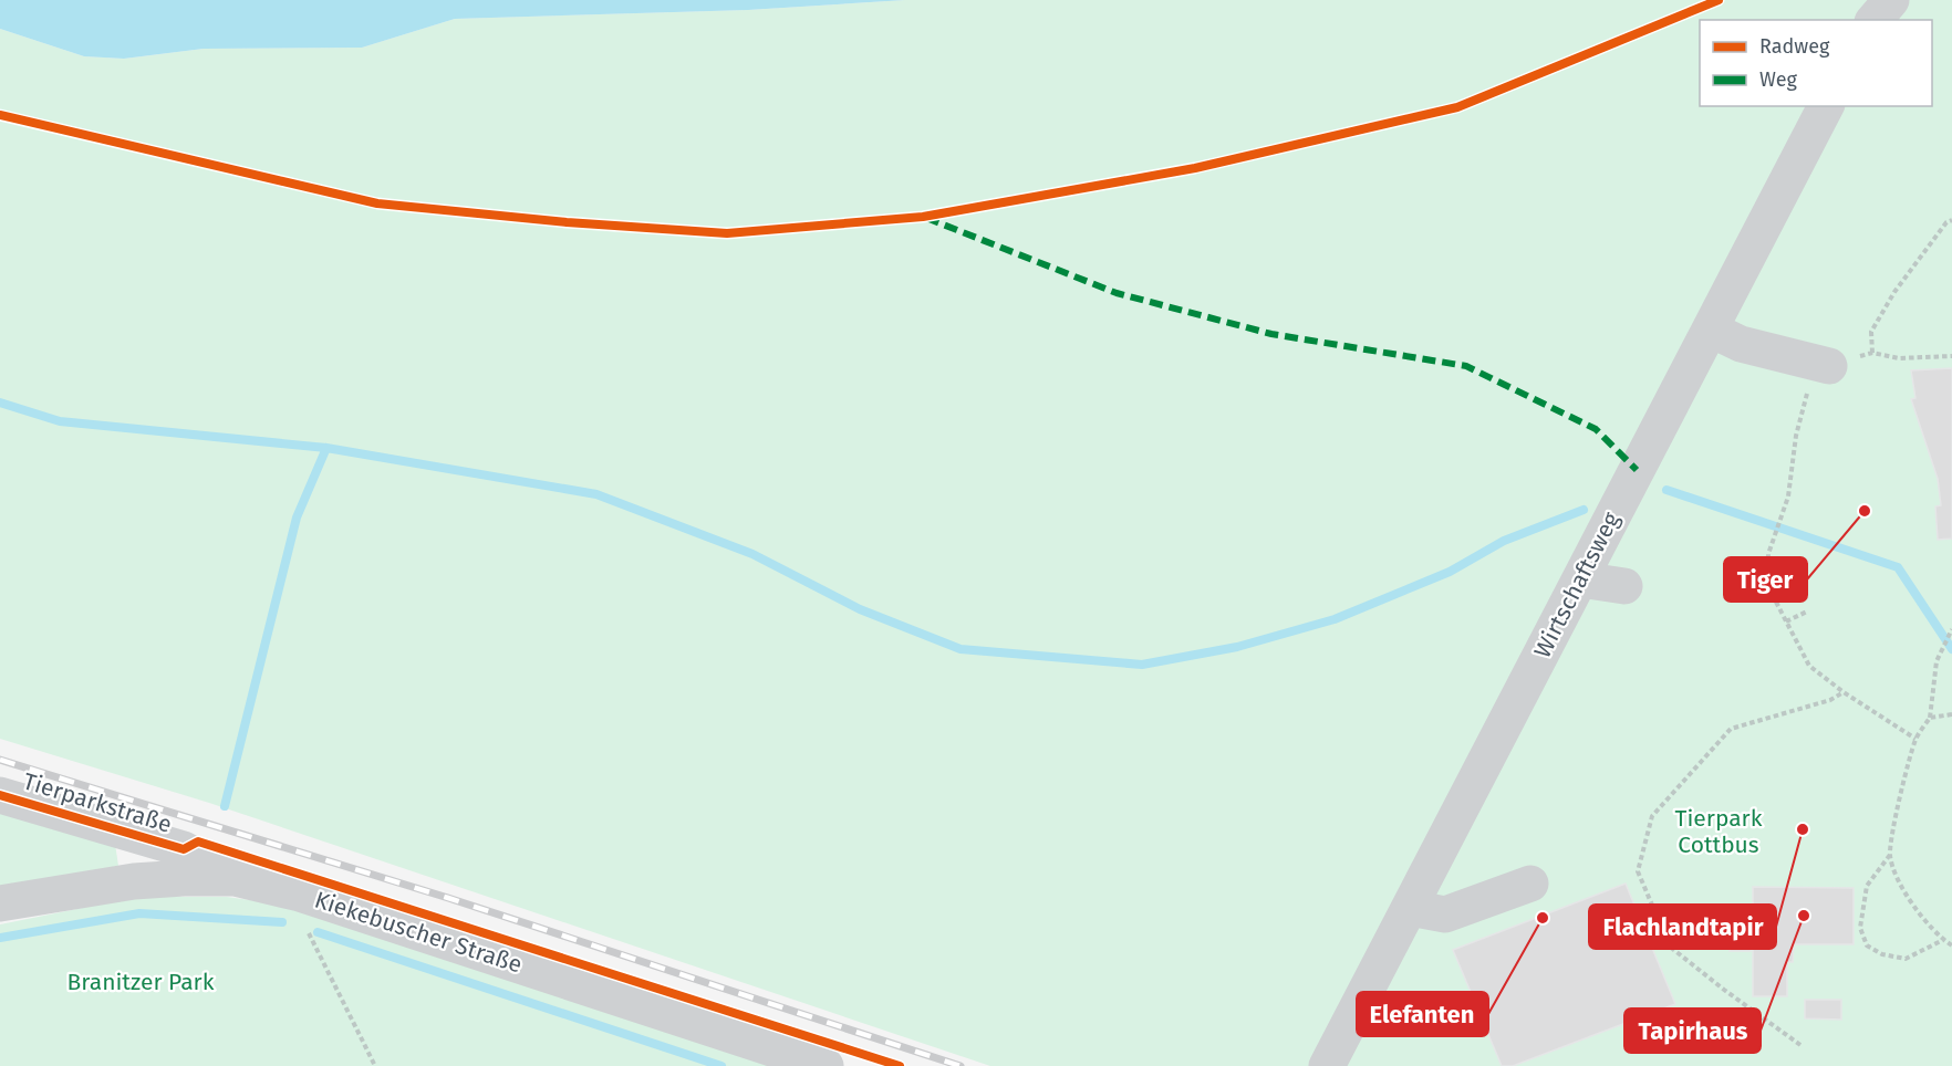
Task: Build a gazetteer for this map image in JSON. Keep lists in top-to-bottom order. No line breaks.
{"streets":{"street":["Wirtschaftsweg","Tierparkstraße","Kiekebuscher Straße"]},"crossings":[["Tierparkstraße","Kiekebuscher Straße"]],"parks":["Tierpark Cottbus","Branitzer Park"],"places":["Tiger","Flachlandtapir","Tapirhaus","Elefanten"],"legend":["Radweg","Weg"]}
